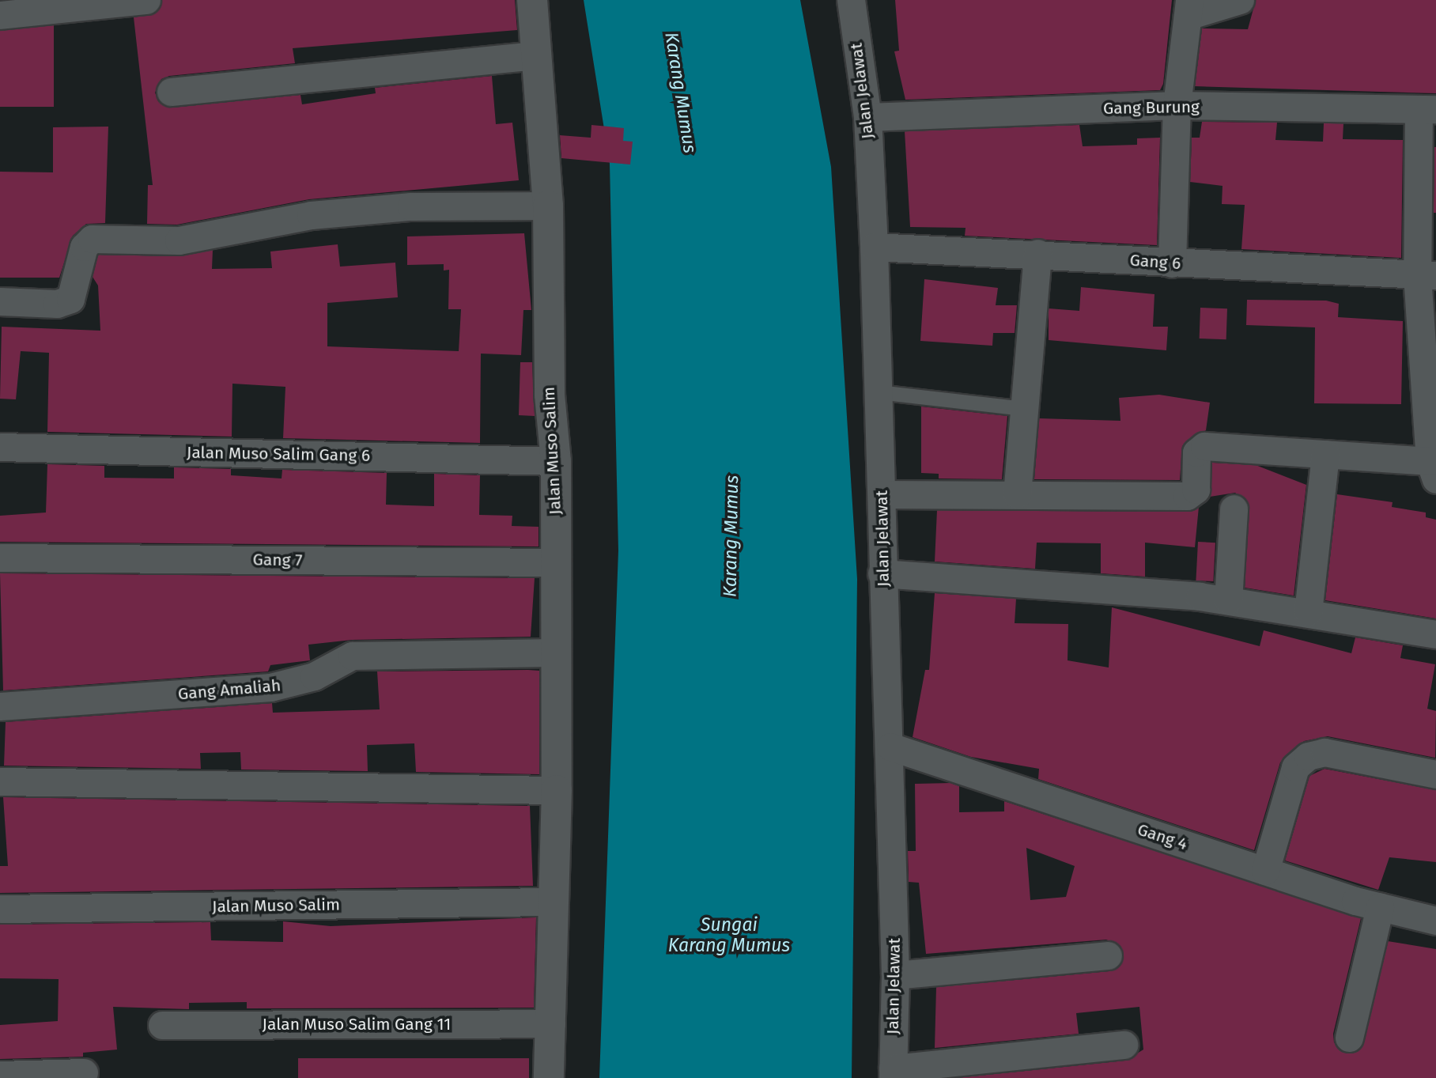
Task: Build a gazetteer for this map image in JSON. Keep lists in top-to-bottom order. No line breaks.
{"streets":{"street":["Jalan Jelawat","Gang Burung","Gang 6","Jalan Muso Salim","Jalan Muso Salim Gang 6","Gang 7","Gang Amaliah","Gang 4","Jalan Muso Salim Gang 11"]},"crossings":[["Jalan Jelawat","Gang Burung"],["Jalan Jelawat","Gang 6"],["Jalan Jelawat","Gang 4"],["Jalan Muso Salim","Jalan Muso Salim Gang 6"],["Jalan Muso Salim","Gang 7"],["Jalan Muso Salim","Gang Amaliah"],["Jalan Muso Salim","Jalan Muso Salim Gang 11"]],"water":["Karang Mumus","Sungai Karang Mumus"]}
